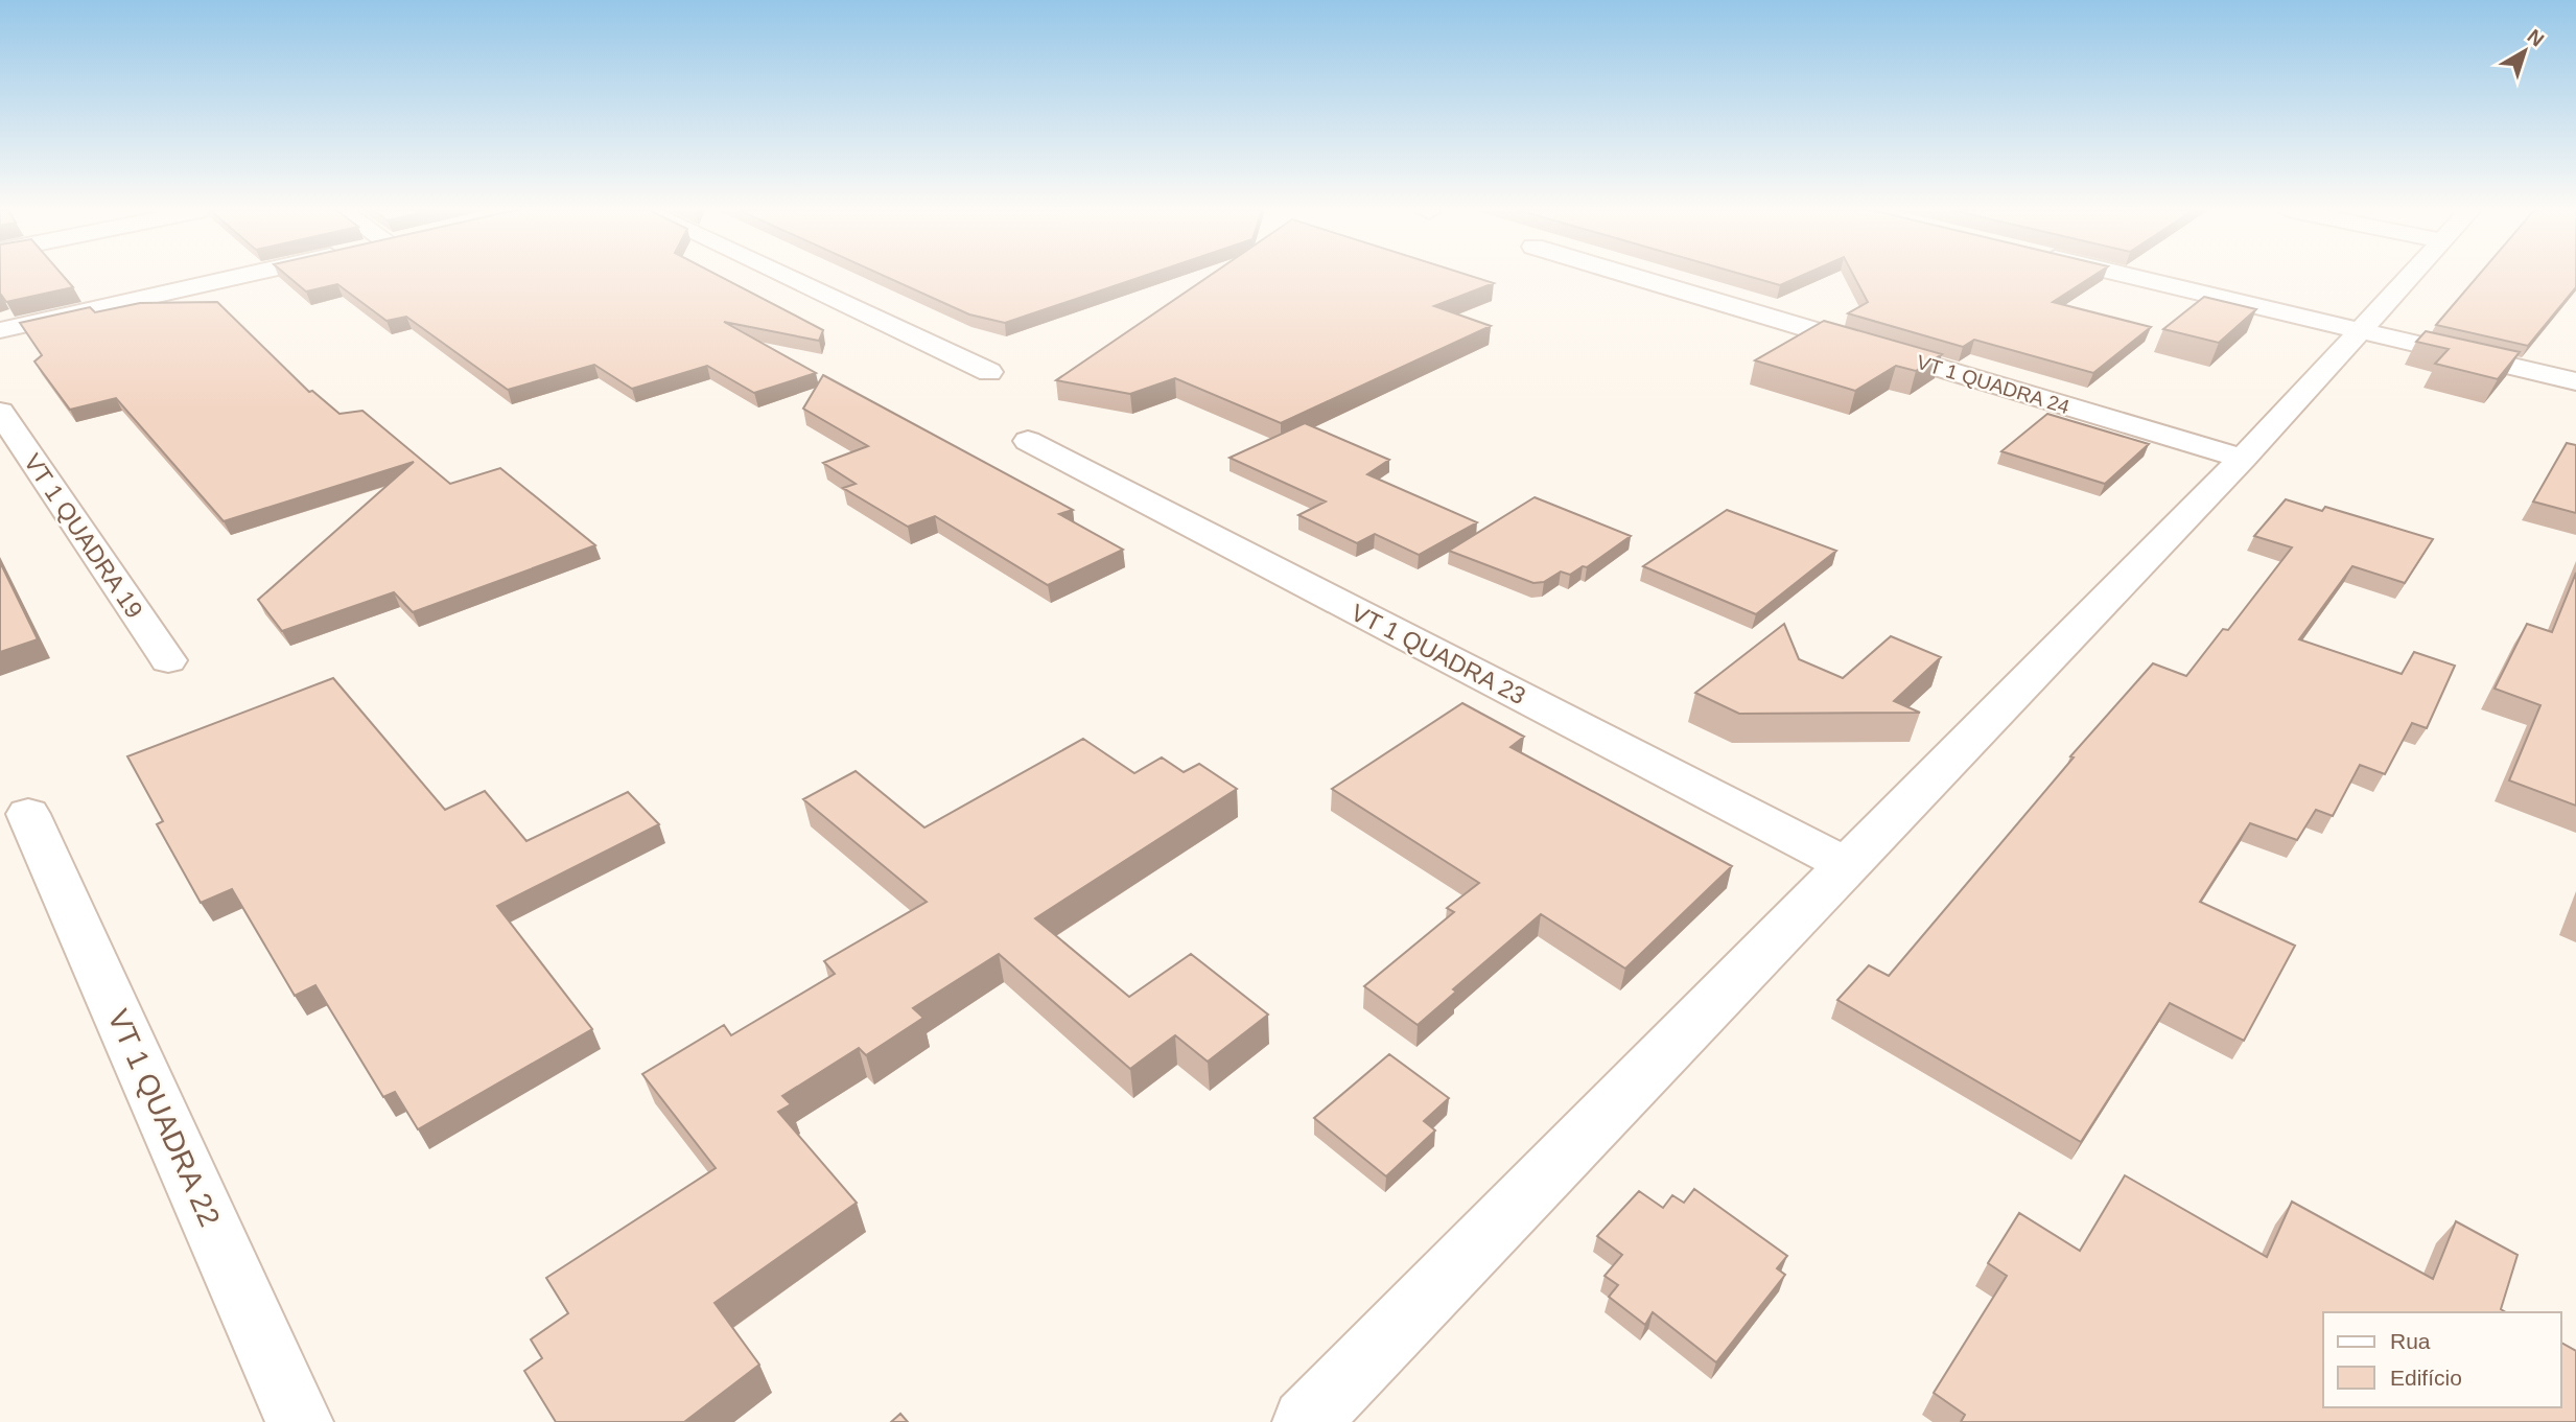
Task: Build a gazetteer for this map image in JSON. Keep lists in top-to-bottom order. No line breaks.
{"streets":{"street":["VT 1 QUADRA 24","VT 1 QUADRA 19","VT 1 QUADRA 23","VT 1 QUADRA 22"]},"legend":["Rua","Edifício"],"north":"top right"}
